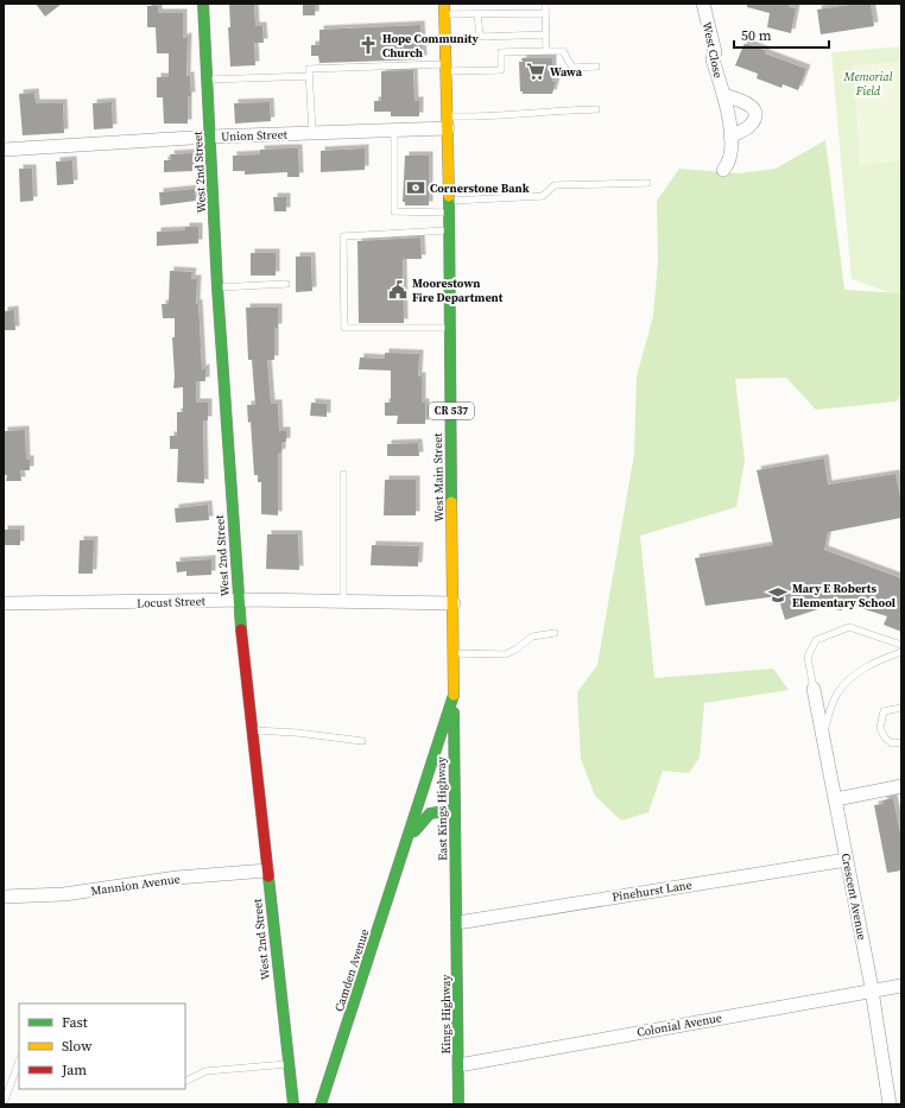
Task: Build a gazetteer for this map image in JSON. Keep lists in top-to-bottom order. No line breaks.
{"streets":{"main road":["West 2nd Street","CR 537","West Main Street","East Kings Highway","Camden Avenue","Kings Highway"],"street":["West Close","Union Street","Locust Street","Mannion Avenue","Pinehurst Lane","Crescent Avenue","Colonial Avenue"]},"crossings":[["Union Street","West 2nd Street"],["Union Street","West Main Street"],["West 2nd Street","Locust Street"],["West 2nd Street","Mannion Avenue"],["West Main Street","Locust Street"],["West Main Street","East Kings Highway"],["West Main Street","Camden Avenue"],["East Kings Highway","Pinehurst Lane"],["East Kings Highway","Camden Avenue"],["East Kings Highway","Kings Highway"],["Pinehurst Lane","Crescent Avenue"],["Pinehurst Lane","Kings Highway"],["Crescent Avenue","Colonial Avenue"],["Kings Highway","Colonial Avenue"]],"parks":["Memorial Field"],"places":{"church":["Hope Community Church"],"supermarket":["Wawa"],"bank":["Cornerstone Bank"],"public building":["Moorestown Fire Department"],"school or university":["Mary E Roberts Elementary School"]},"legend":["Fast","Slow","Jam"],"scale_bar":"50 m"}
